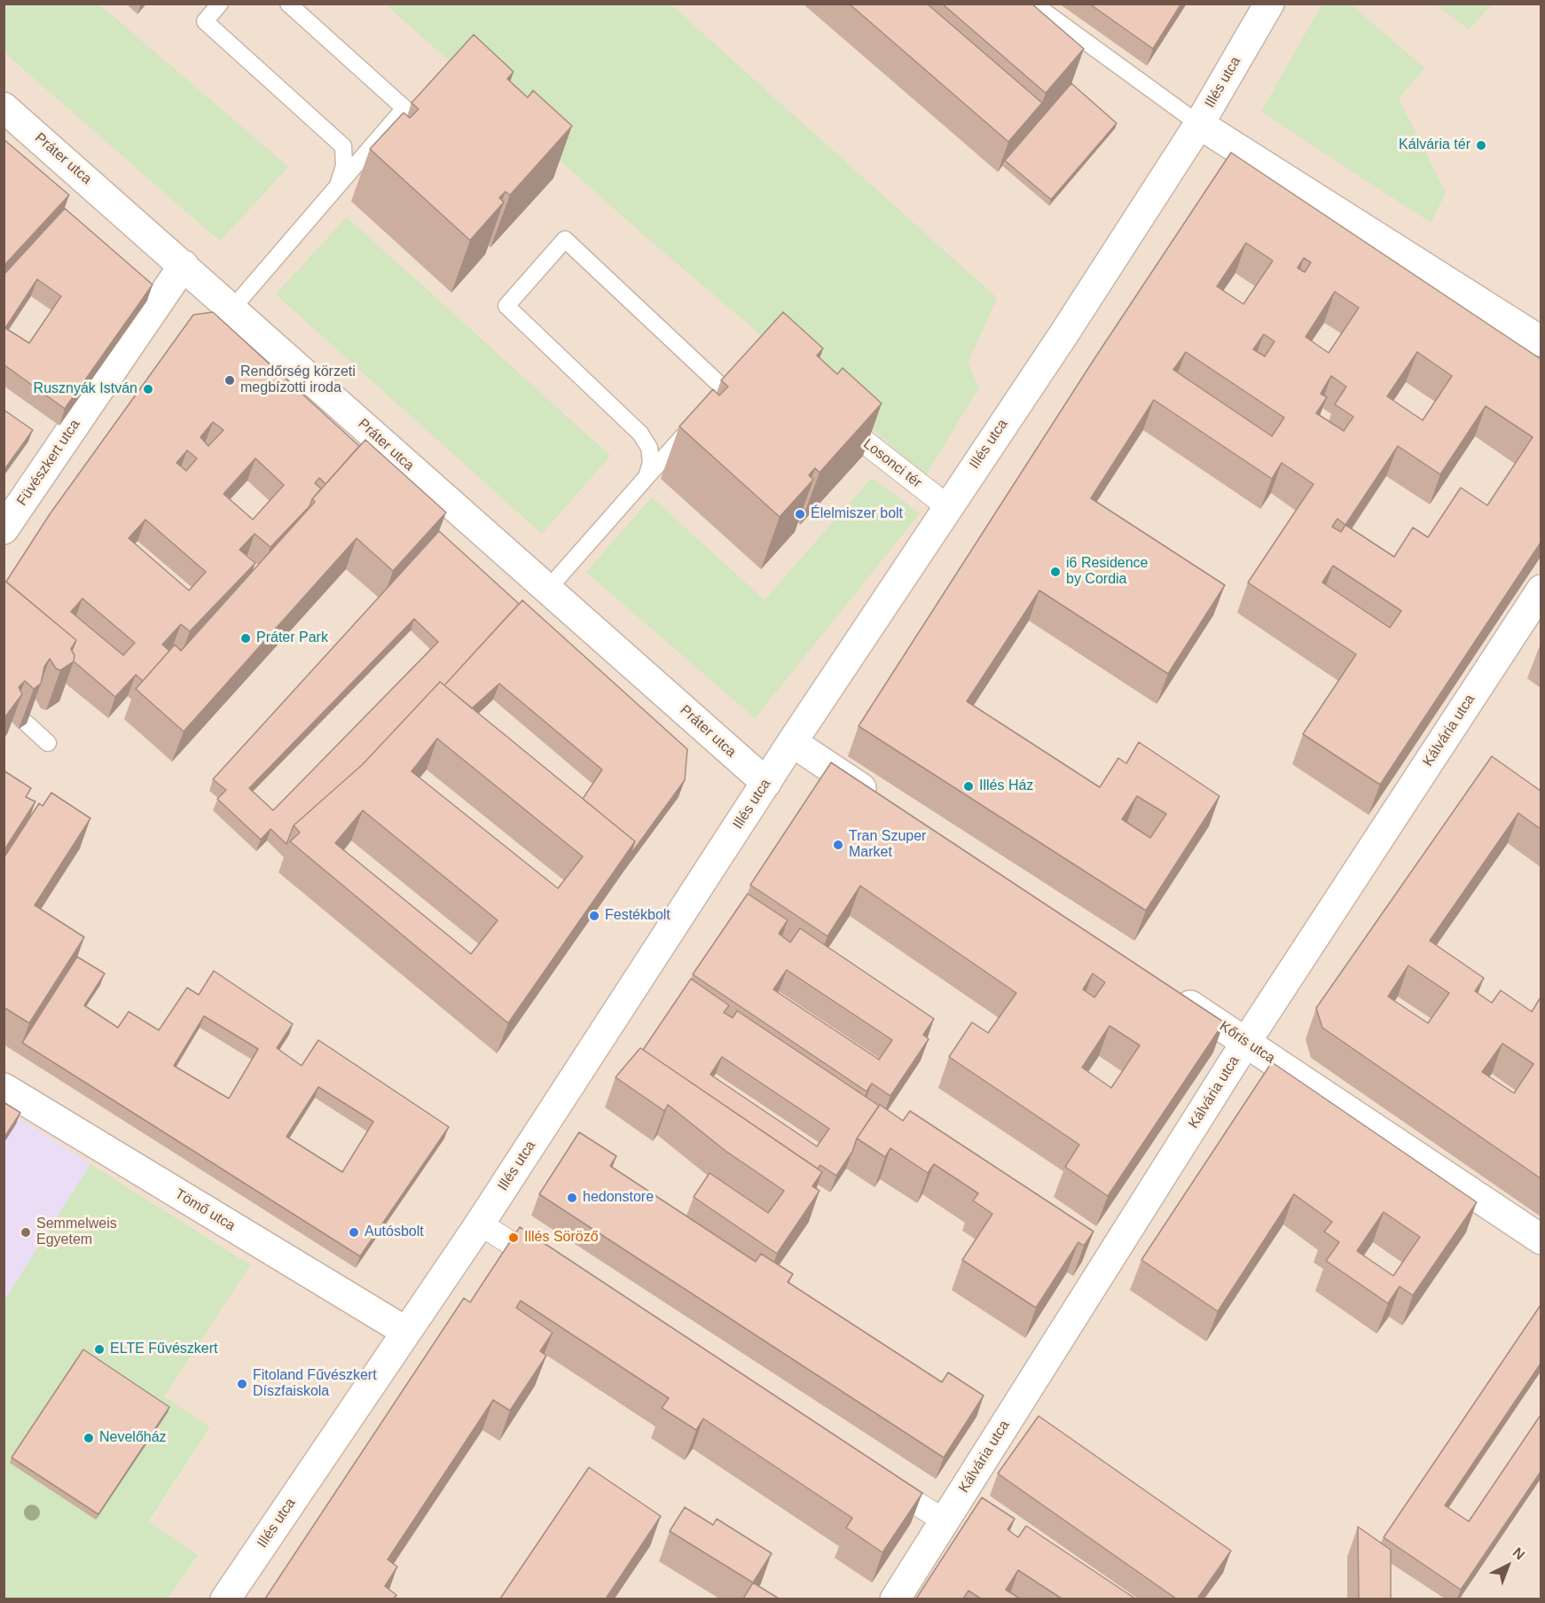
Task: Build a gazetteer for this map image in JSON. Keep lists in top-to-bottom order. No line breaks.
{"streets":{"street":["Illés utca","Práter utca","Füvészkert utca","Losonci tér","Kálvária utca","Kőris utca","Tömő utca"]},"crossings":[["Illés utca","Práter utca"],["Illés utca","Losonci tér"],["Illés utca","Tömő utca"],["Práter utca","Füvészkert utca"],["Kálvária utca","Kőris utca"]],"places":["Kálvária tér","Rendőrség körzeti megbízotti iroda","Rusznyák István","Élelmiszer bolt","i6 Residence by Cordia","Práter Park","Illés Ház","Tran Szuper Market","Festékbolt","hedonstore","Semmelweis Egyetem","Autósbolt","Illés Söröző","ELTE Fűvészkert","Fitoland Fűvészkert Díszfaiskola","Nevelőház"],"north":"top right"}
